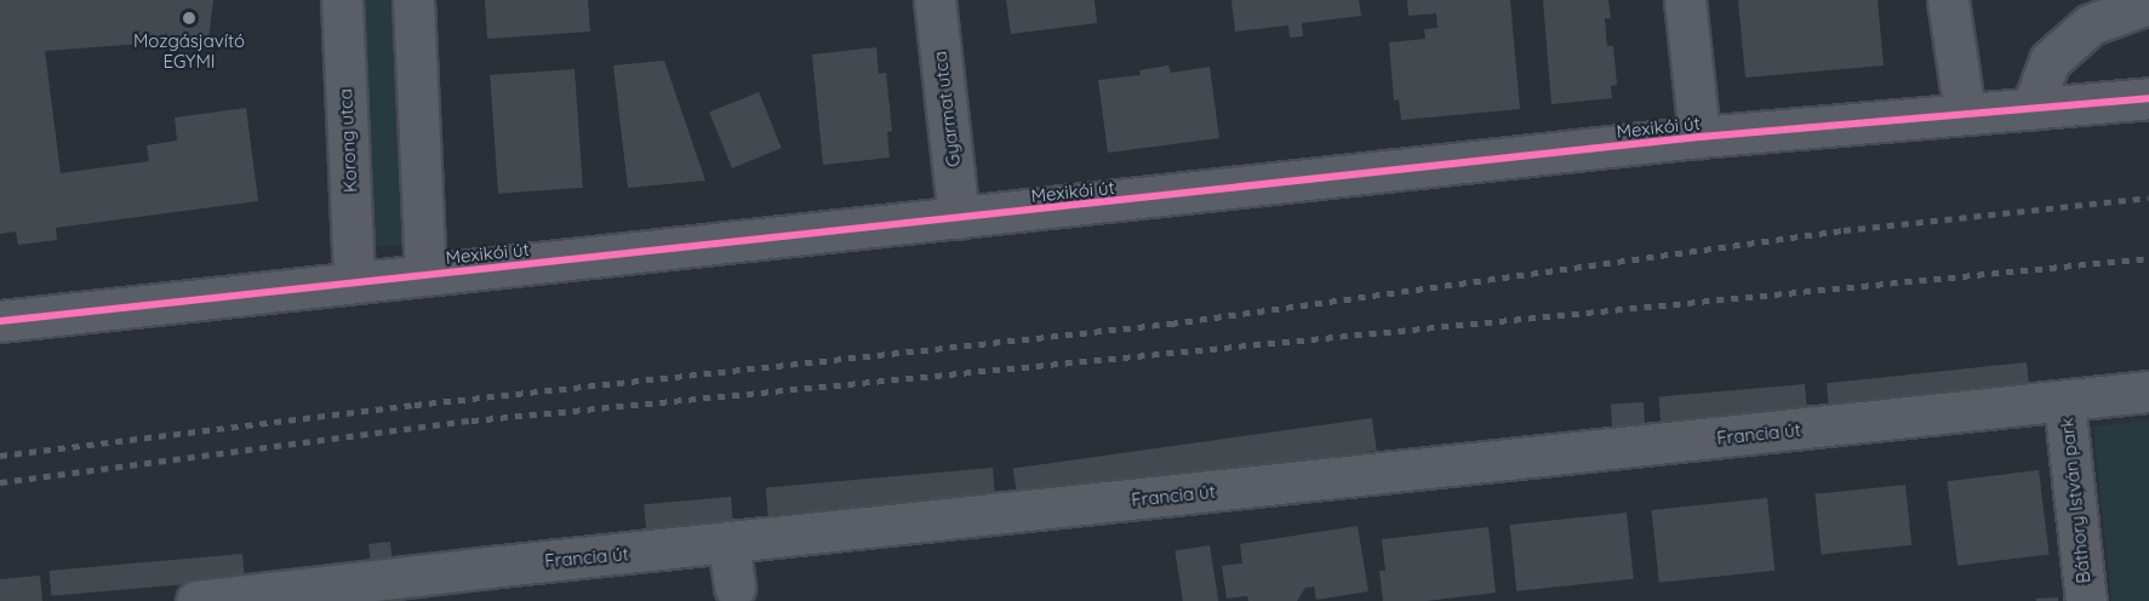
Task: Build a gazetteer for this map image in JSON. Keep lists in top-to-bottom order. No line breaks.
{"streets":{"street":["Gyarmat utca","Mexikói út","Korong utca","Francia út","Báthory István park"]},"crossings":[["Gyarmat utca","Mexikói út"],["Mexikói út","Korong utca"],["Francia út","Báthory István park"]],"places":["Mozgásjavító EGYMI"]}
